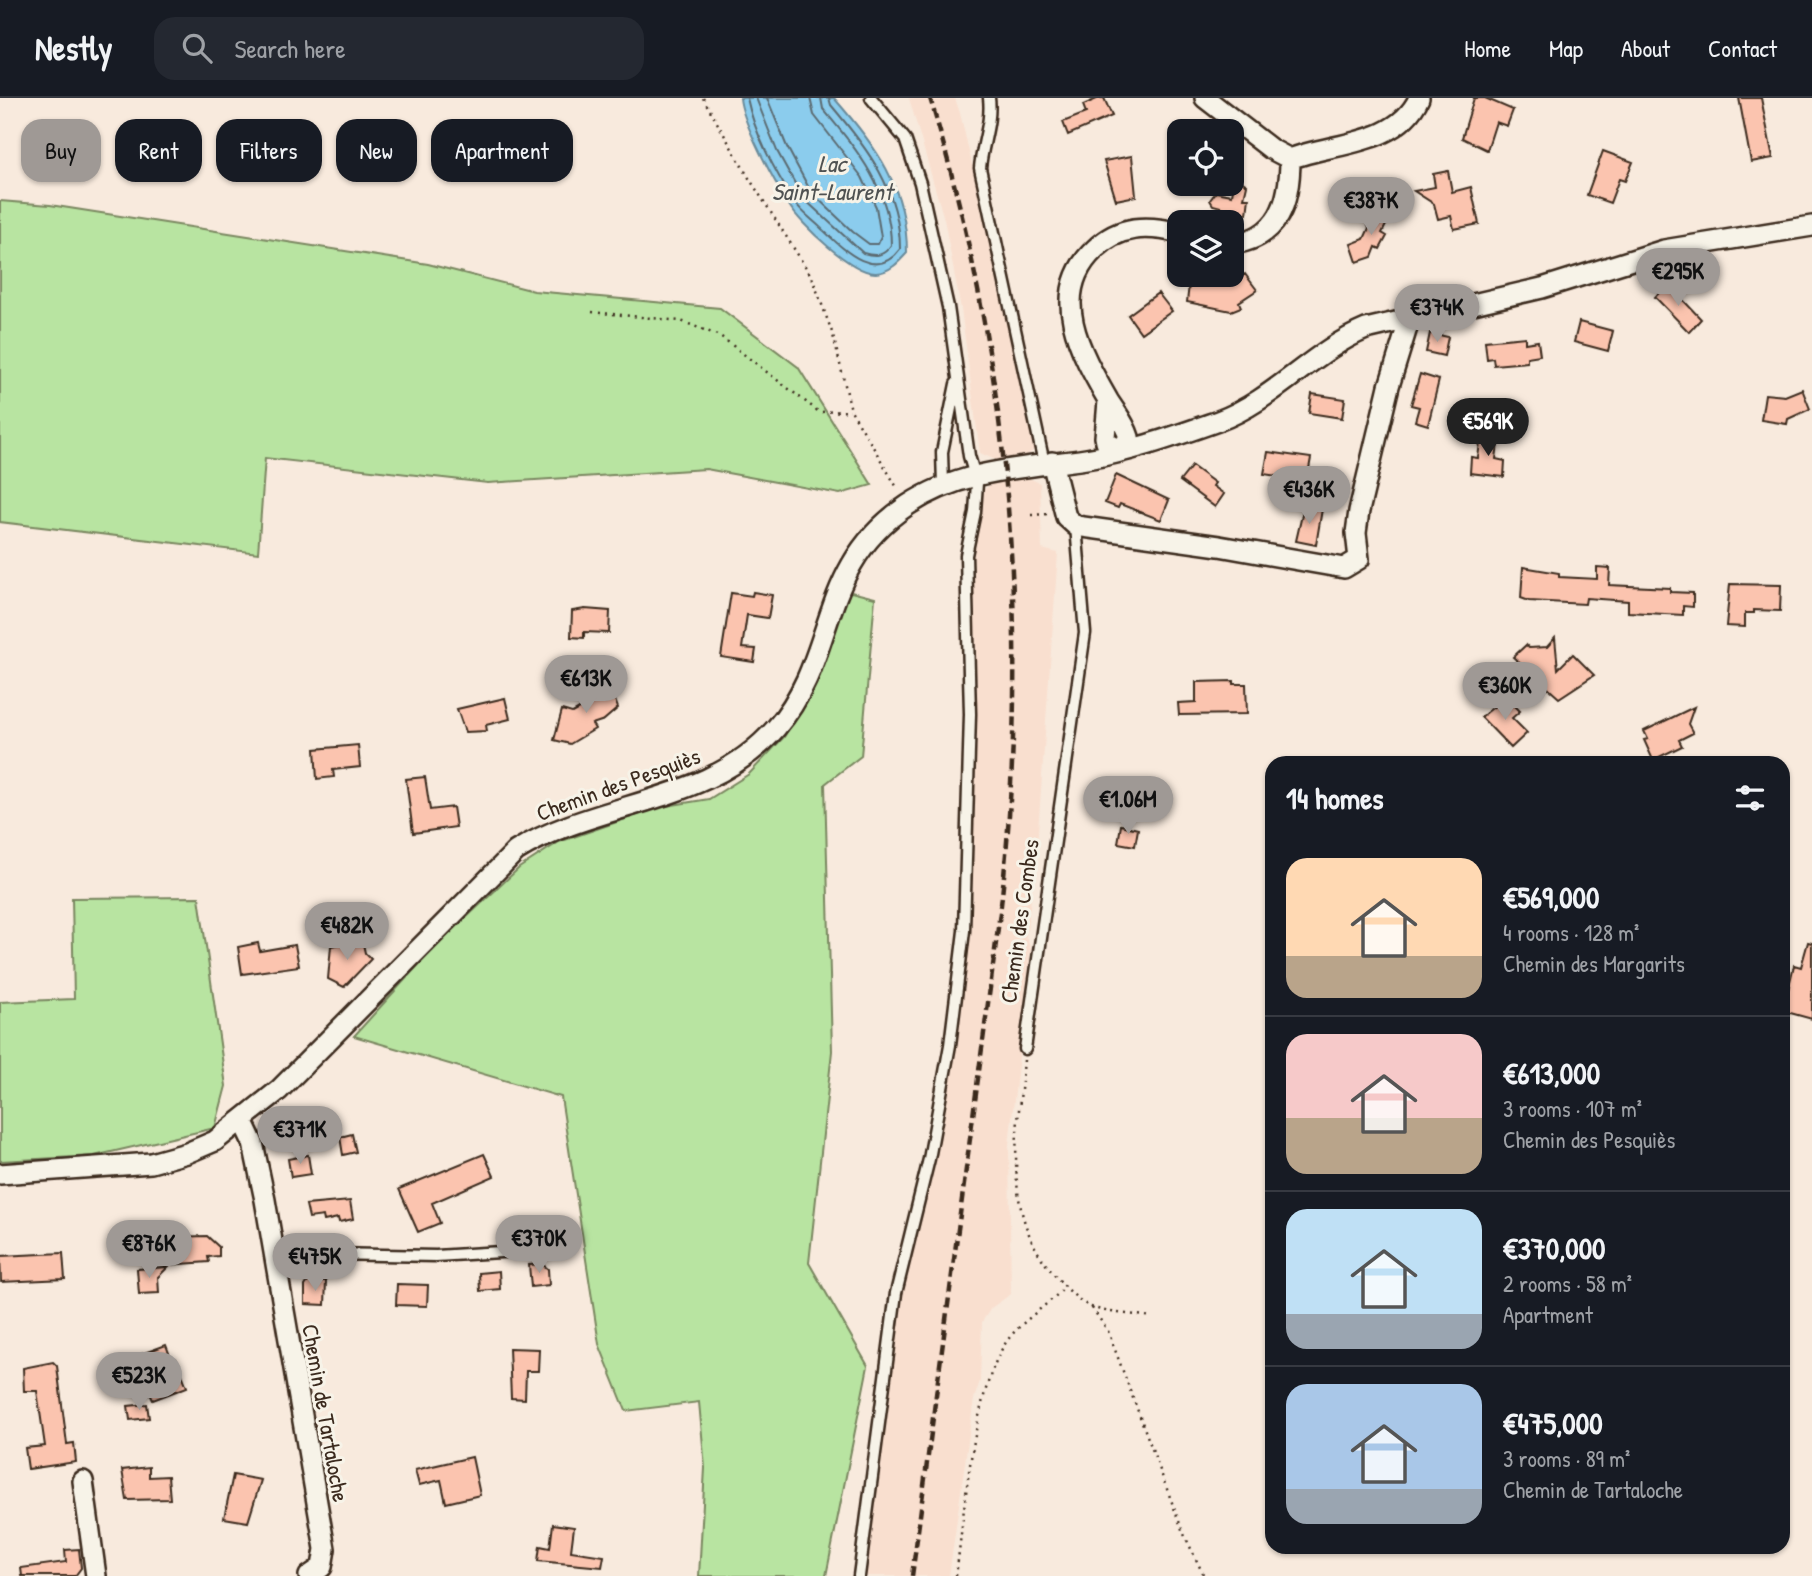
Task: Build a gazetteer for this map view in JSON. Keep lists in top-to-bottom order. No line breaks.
{"streets":{"street":["Chemin des Pesquiès","Chemin des Combes","Chemin de Tartaloche"]},"crossings":[["Chemin des Pesquiès","Chemin des Combes"],["Chemin des Pesquiès","Chemin de Tartaloche"]],"water":["Lac Saint-Laurent"],"page":{"header":"Nestly","search":"Search here","nav":["Home","Map","About","Contact"],"chip":["Buy","Rent","Filters","New","Apartment"],"price":["€387K","€295K","€374K","€569K","€436K","€613K","€360K","€1.06M","€482K","€371K","€370K","€876K","€475K","€523K"],"heading":"14 homes","list":[{"name":"€569,000","note":"4 rooms · 128 m² · Chemin des Margarits"},{"name":"€613,000","note":"3 rooms · 107 m² · Chemin des Pesquiès"},{"name":"€370,000","note":"2 rooms · 58 m² · Apartment"},{"name":"€475,000","note":"3 rooms · 89 m² · Chemin de Tartaloche"}]}}
